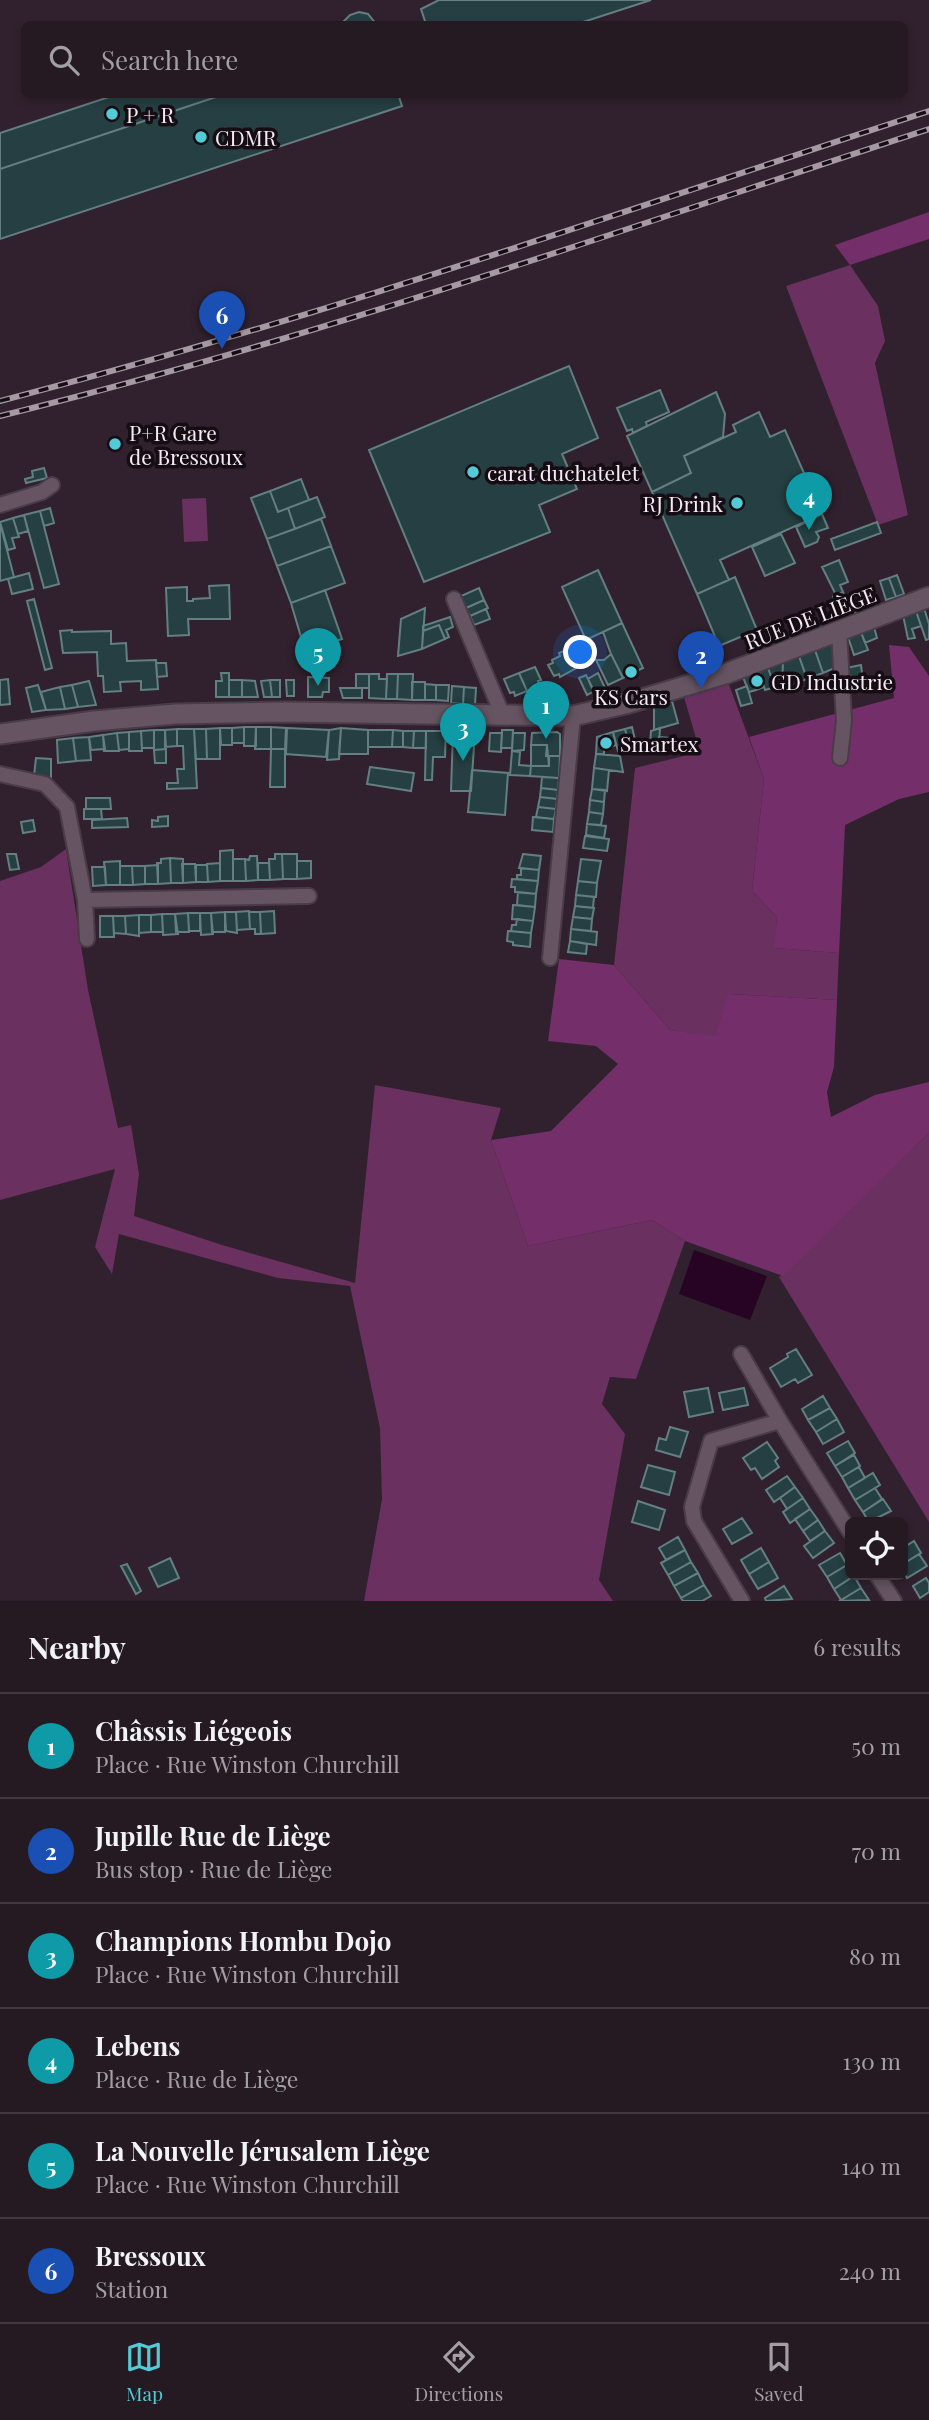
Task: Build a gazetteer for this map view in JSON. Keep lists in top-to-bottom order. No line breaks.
{"streets":{"main road":["RUE DE LIÈGE"]},"places":["P + R","CDMR","P+R Gare de Bressoux","carat duchatelet","RJ Drink","KS Cars","GD Industrie","Smartex"],"page":{"search":"Search here","pins":["6","4","5","2","1","3"],"heading":["Nearby","6 results"],"list":[{"mark":"1","name":"Châssis Liégeois","note":"Place · Rue Winston Churchill","value":"50 m"},{"mark":"2","name":"Jupille Rue de Liège","note":"Bus stop · Rue de Liège","value":"70 m"},{"mark":"3","name":"Champions Hombu Dojo","note":"Place · Rue Winston Churchill","value":"80 m"},{"mark":"4","name":"Lebens","note":"Place · Rue de Liège","value":"130 m"},{"mark":"5","name":"La Nouvelle Jérusalem Liège","note":"Place · Rue Winston Churchill","value":"140 m"},{"mark":"6","name":"Bressoux","note":"Station","value":"240 m"}],"nav":["Map","Directions","Saved"]}}
